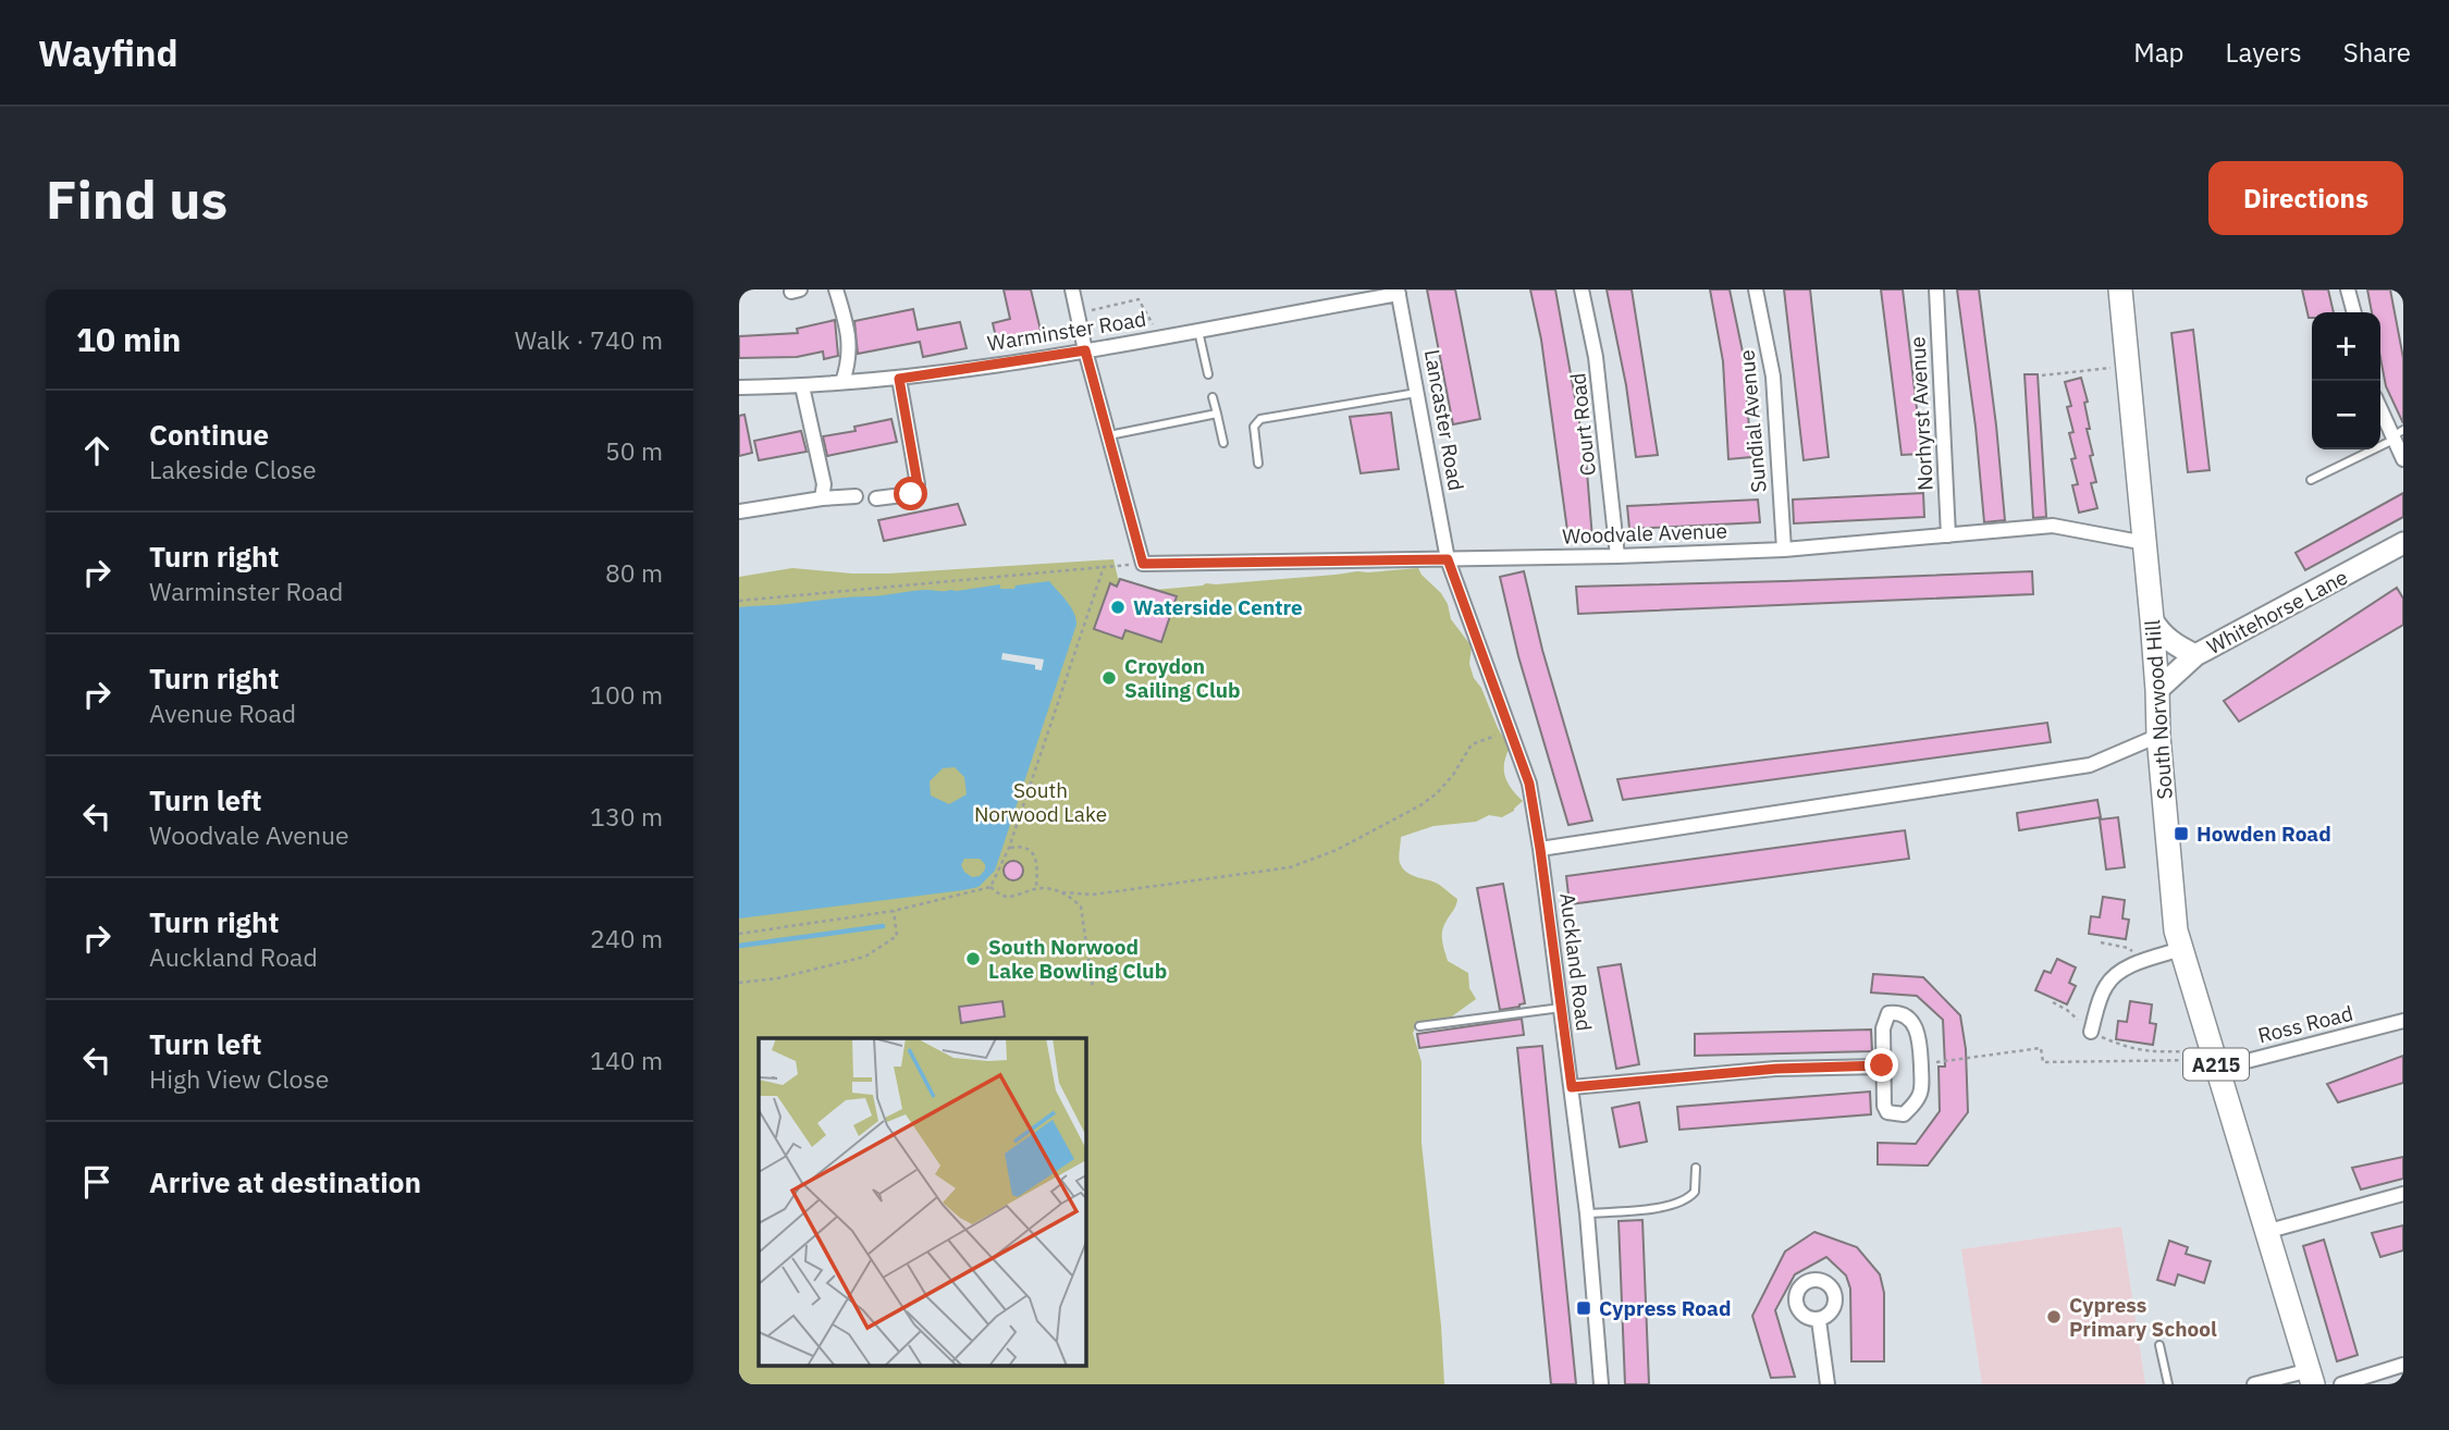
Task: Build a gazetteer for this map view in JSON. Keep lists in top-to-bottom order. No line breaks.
{"streets":{"main road":["Whitehorse Lane","South Norwood Hill","A215"],"street":["Warminster Road","Norhyrst Avenue","Lancaster Road","Sundial Avenue","Court Road","Woodvale Avenue","Auckland Road","Ross Road"]},"crossings":[["Warminster Road","Lancaster Road"],["Norhyrst Avenue","Woodvale Avenue"],["Lancaster Road","Woodvale Avenue"],["Lancaster Road","Auckland Road"],["Sundial Avenue","Woodvale Avenue"],["Court Road","Woodvale Avenue"],["Woodvale Avenue","South Norwood Hill"],["Woodvale Avenue","Auckland Road"],["Whitehorse Lane","South Norwood Hill"],["South Norwood Hill","Ross Road"]],"parks":["South Norwood Lake"],"places":{"other":["Waterside Centre","Croydon Sailing Club","South Norwood Lake Bowling Club","Cypress Primary School"],"transit":["Howden Road","Cypress Road"]},"page":{"header":"Wayfind","nav":["Map","Layers","Share"],"buttons":"Directions","title":"Find us","heading":["10 min","Walk · 740 m"],"map_buttons":["+","−"],"list":[["Continue","Lakeside Close","50 m"],["Turn right","Warminster Road","80 m"],["Turn right","Avenue Road","100 m"],["Turn left","Woodvale Avenue","130 m"],["Turn right","Auckland Road","240 m"],["Turn left","High View Close","140 m"],"Arrive at destination"]}}
